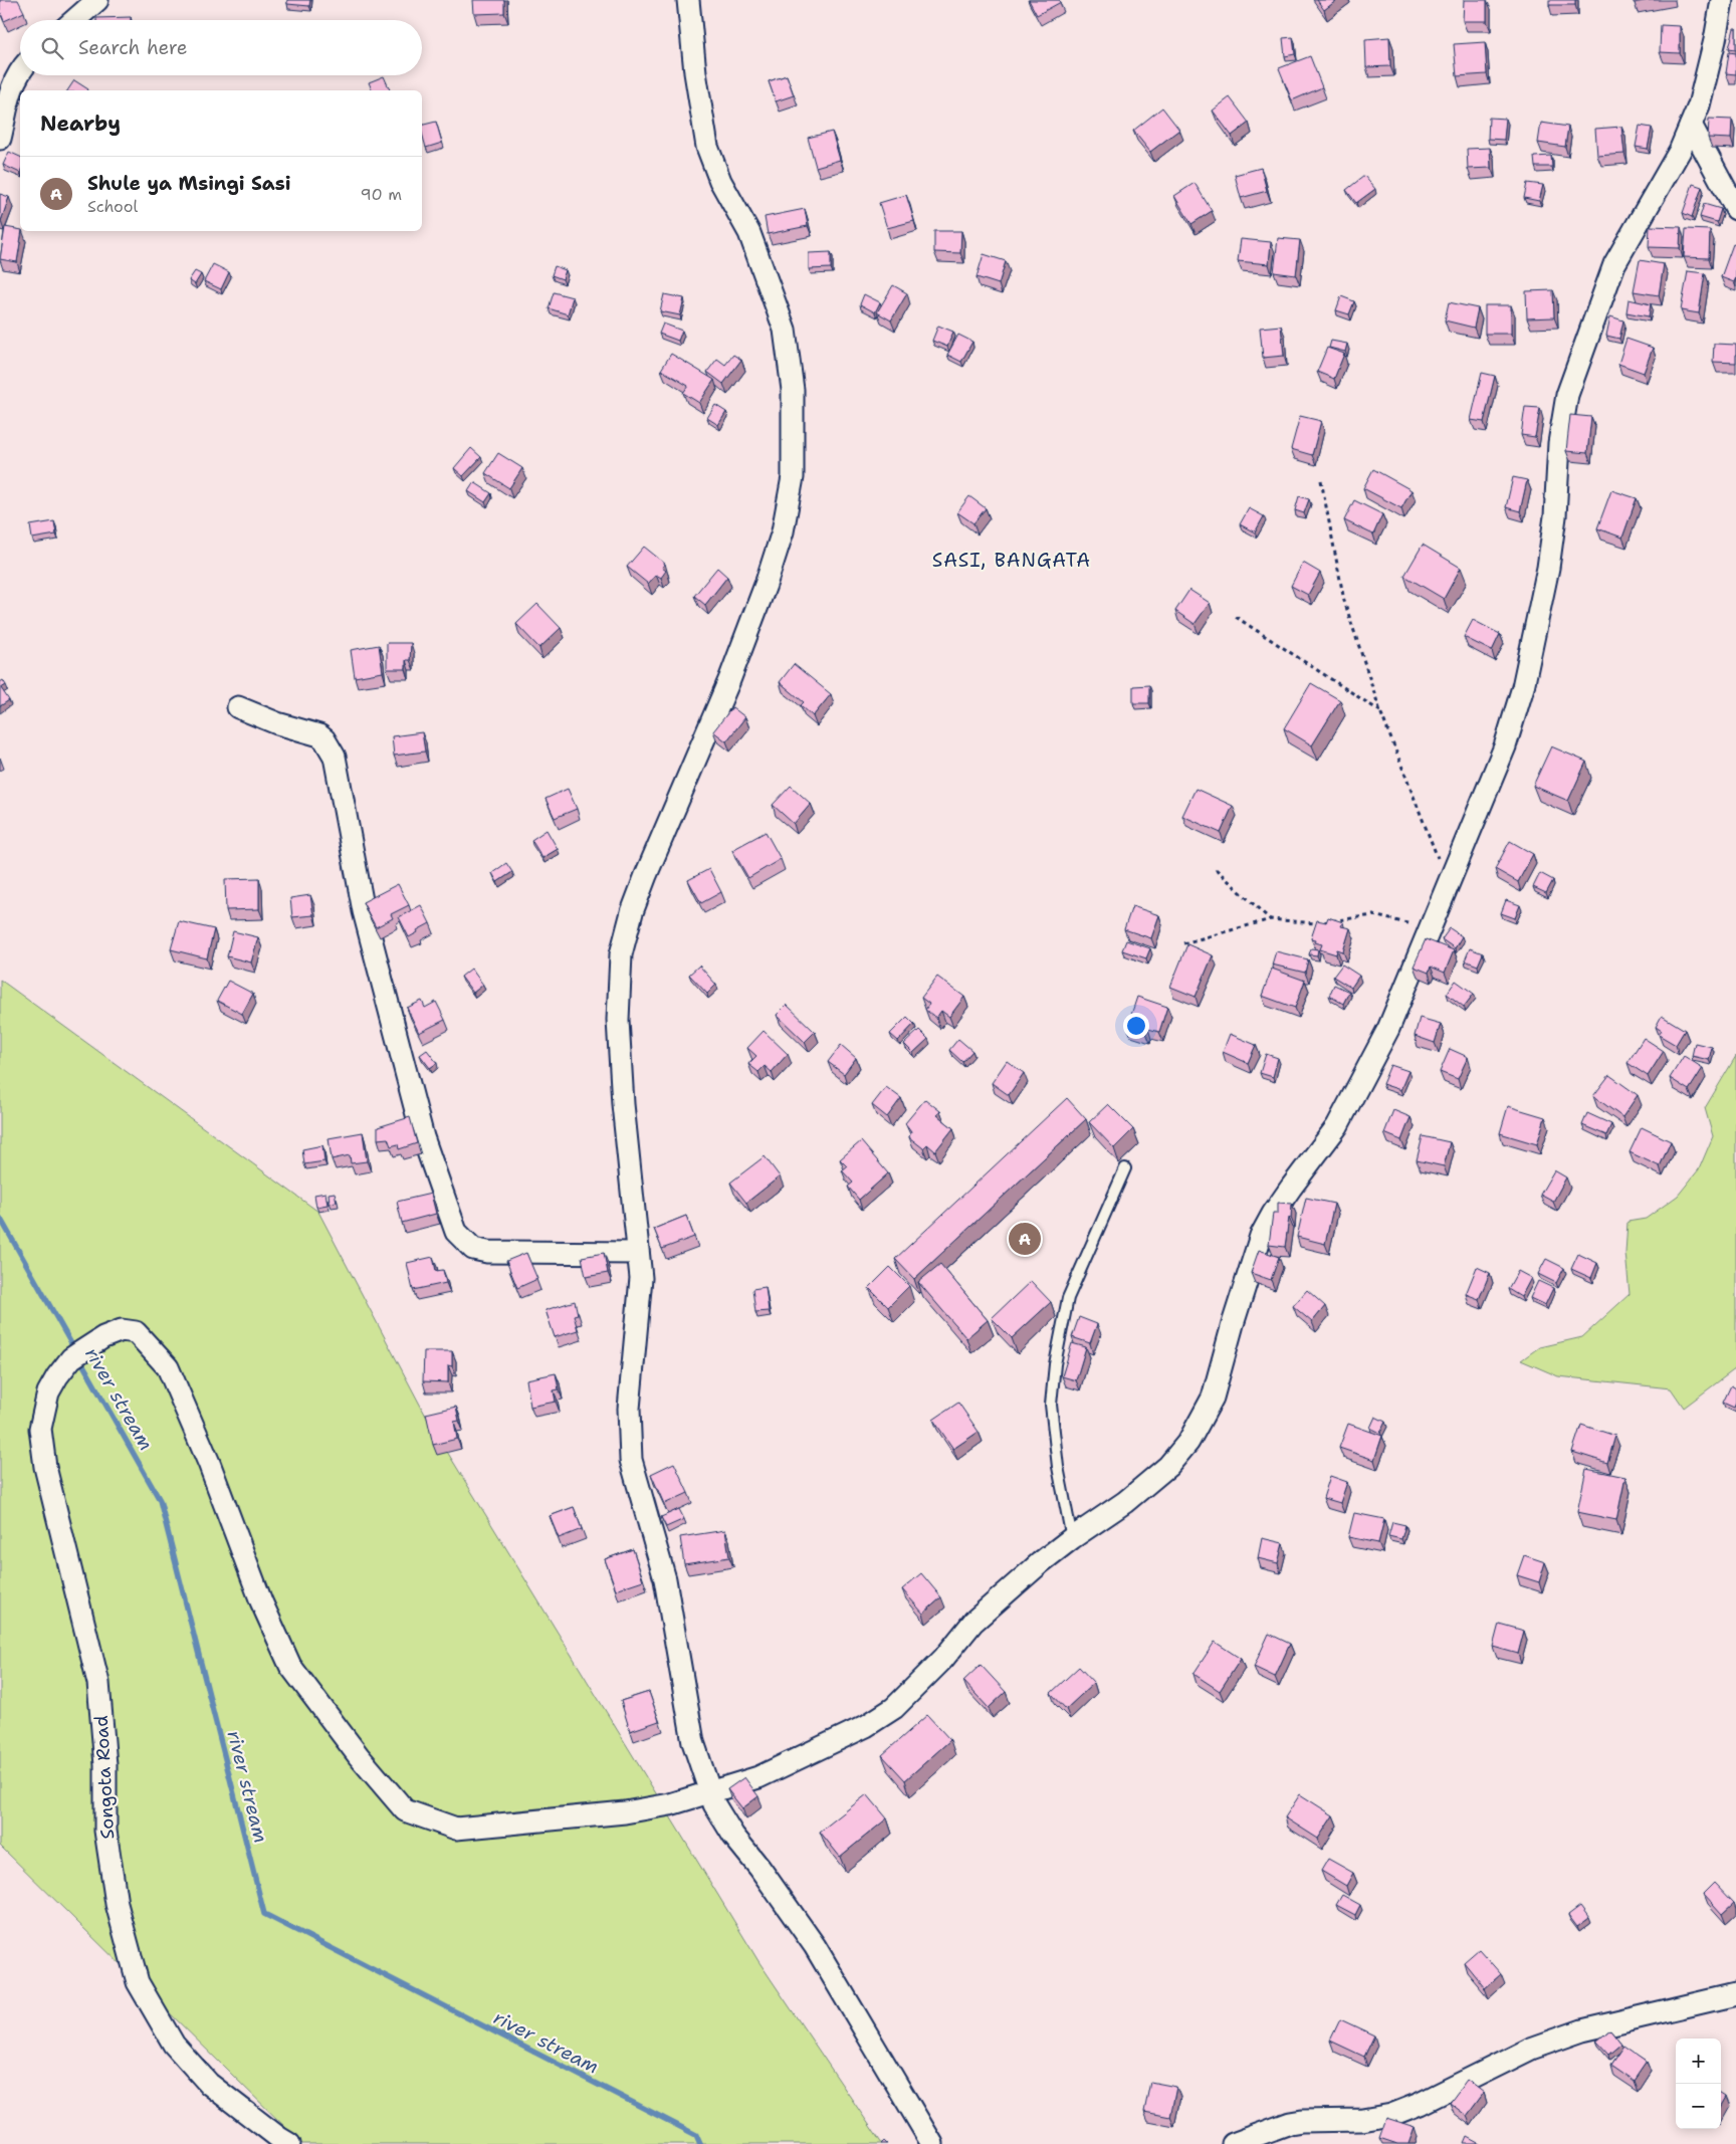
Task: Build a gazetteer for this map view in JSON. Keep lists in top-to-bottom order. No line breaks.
{"streets":{"street":["Songota Road"]},"districts":["SASI, BANGATA"],"water":["river stream"],"page":{"search":"Search here","heading":"Nearby","list":[{"mark":"A","name":"Shule ya Msingi Sasi","note":"School","value":"90 m"}],"pins":"A","map_buttons":["+","−"]}}
